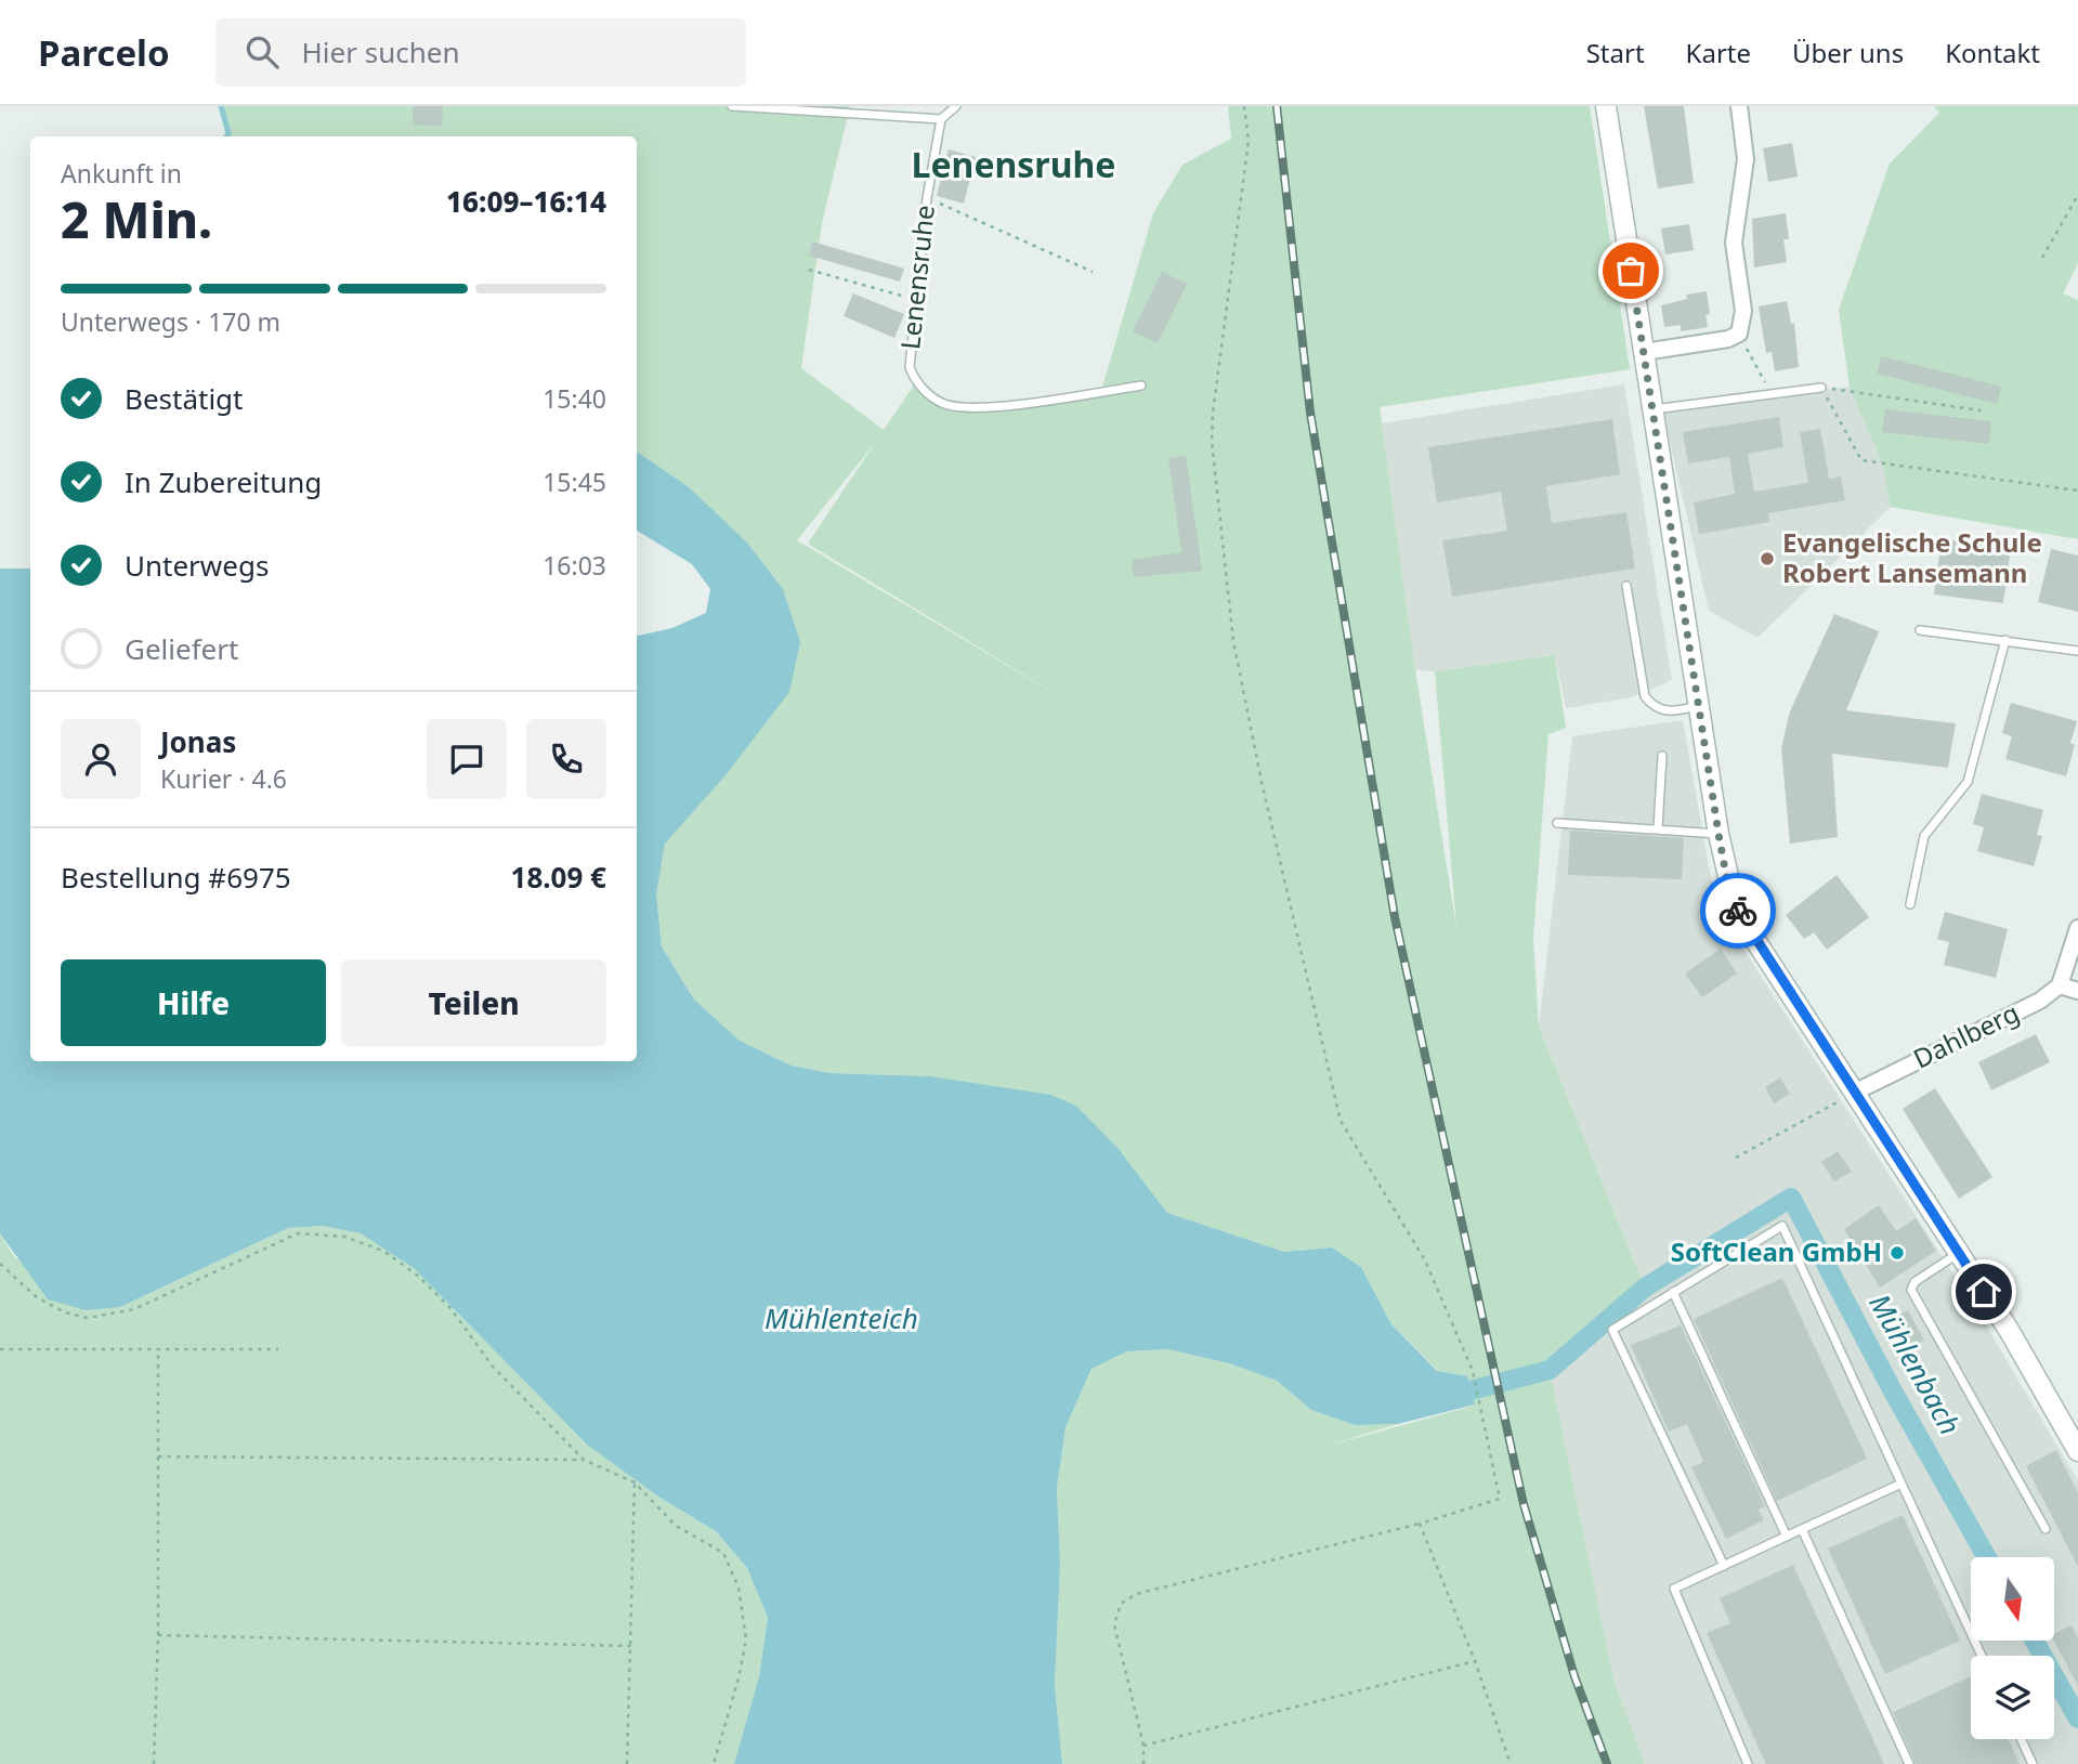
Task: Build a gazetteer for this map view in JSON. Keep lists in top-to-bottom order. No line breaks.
{"streets":{"street":["Dahlberg"],"lane":["Lenensruhe"]},"districts":["Lenensruhe"],"water":["Mühlenteich","Mühlenbach"],"places":["Evangelische Schule Robert Lansemann","SoftClean GmbH"],"north":"bottom","page":{"header":"Parcelo","search":"Hier suchen","nav":["Start","Karte","Über uns","Kontakt"],"heading":["2 Min.","Ankunft in","16:09–16:14"],"panel":["Jonas","Kurier · 4.6","Bestellung #6975","18.09 €"],"bar":"Unterwegs · 170 m","list":[["Bestätigt","15:40"],["In Zubereitung","15:45"],["Unterwegs","16:03"],"Geliefert"],"buttons":["Hilfe","Teilen"]}}
